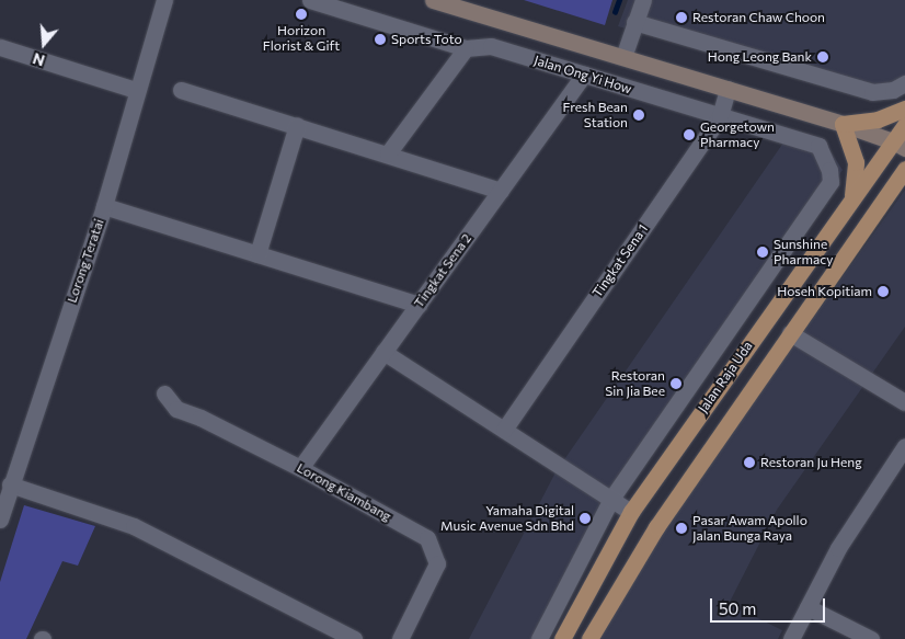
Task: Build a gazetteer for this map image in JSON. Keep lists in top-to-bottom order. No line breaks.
{"streets":{"main road":["Jalan Ong Yi How","Jalan Raja Uda"],"street":["Lorong Teratai","Tingkat Sena 1","Tingkat Sena 2","Lorong Kiambang"]},"crossings":[["Jalan Ong Yi How","Tingkat Sena 1"],["Jalan Ong Yi How","Tingkat Sena 2"],["Jalan Ong Yi How","Jalan Raja Uda"],["Tingkat Sena 2","Lorong Kiambang"]],"places":["Horizon Florist & Gift","Restoran Chaw Choon","Sports Toto","Hong Leong Bank","Fresh Bean Station","Georgetown Pharmacy","Sunshine Pharmacy","Hoseh Kopitiam","Restoran Sin Jia Bee","Restoran Ju Heng","Yamaha Digital Music Avenue Sdn Bhd","Pasar Awam Apollo Jalan Bunga Raya"],"scale_bar":"50 m","north":"bottom"}
